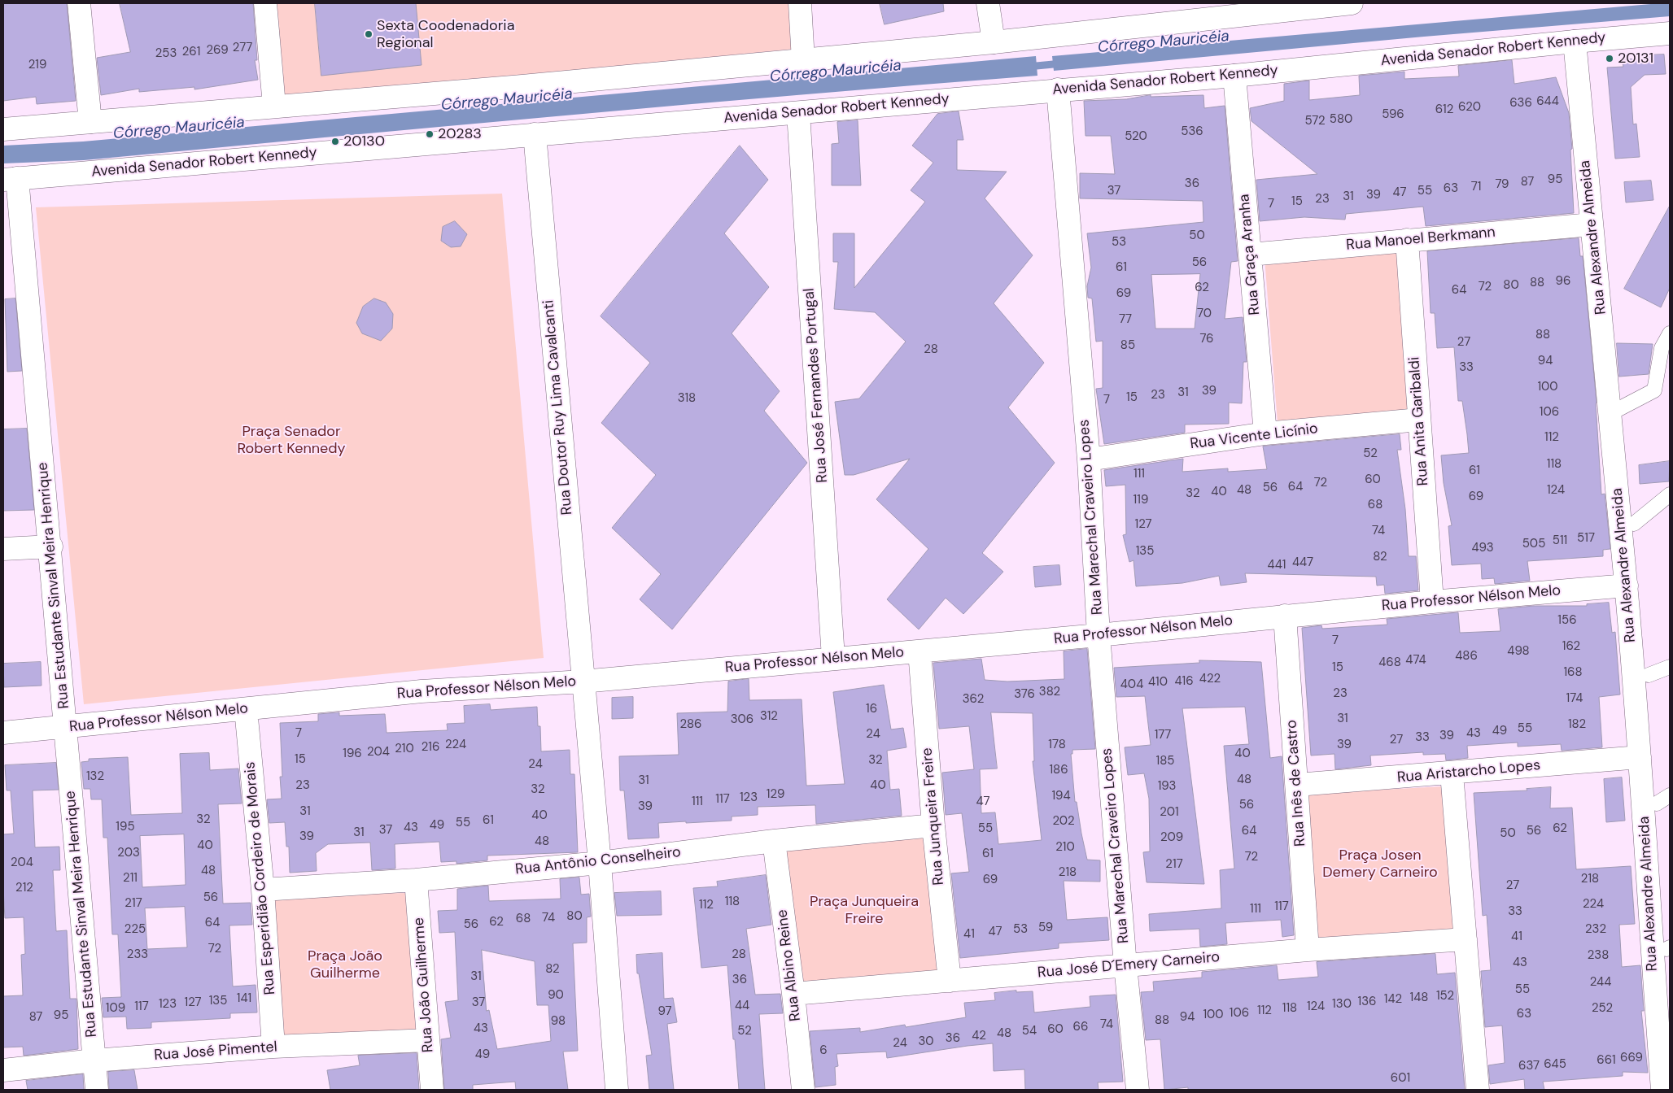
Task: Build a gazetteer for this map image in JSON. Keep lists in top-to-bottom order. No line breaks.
{"streets":{"street":["Avenida Senador Robert Kennedy","Rua Alexandre Almeida","Rua Manoel Berkmann","Rua Graça Aranha","Rua José Fernandes Portugal","Rua Doutor Ruy Lima Cavalcanti","Rua Anita Garibaldi","Rua Vicente Licínio","Rua Marechal Craveiro Lopes","Rua Estudante Sinval Meira Henrique","Rua Professor Nélson Melo","Rua Aristarcho Lopes","Rua Inês de Castro","Rua Junqueira Freire","Rua Antônio Conselheiro","Rua Esperidião Cordeiro de Morais","Rua Albino Reine","Rua José D´Emery Carneiro","Rua João Guilherme","Rua José Pimentel"]},"crossings":[["Avenida Senador Robert Kennedy","Rua Alexandre Almeida"],["Avenida Senador Robert Kennedy","Rua Graça Aranha"],["Avenida Senador Robert Kennedy","Rua José Fernandes Portugal"],["Avenida Senador Robert Kennedy","Rua Doutor Ruy Lima Cavalcanti"],["Avenida Senador Robert Kennedy","Rua Marechal Craveiro Lopes"],["Avenida Senador Robert Kennedy","Rua Estudante Sinval Meira Henrique"],["Rua Alexandre Almeida","Rua Manoel Berkmann"],["Rua Alexandre Almeida","Rua Professor Nélson Melo"],["Rua Alexandre Almeida","Rua Aristarcho Lopes"],["Rua Manoel Berkmann","Rua Graça Aranha"],["Rua Manoel Berkmann","Rua Anita Garibaldi"],["Rua Graça Aranha","Rua Vicente Licínio"],["Rua José Fernandes Portugal","Rua Professor Nélson Melo"],["Rua Doutor Ruy Lima Cavalcanti","Rua Professor Nélson Melo"],["Rua Doutor Ruy Lima Cavalcanti","Rua Antônio Conselheiro"],["Rua Anita Garibaldi","Rua Vicente Licínio"],["Rua Anita Garibaldi","Rua Professor Nélson Melo"],["Rua Vicente Licínio","Rua Marechal Craveiro Lopes"],["Rua Marechal Craveiro Lopes","Rua Professor Nélson Melo"],["Rua Marechal Craveiro Lopes","Rua José D´Emery Carneiro"],["Rua Estudante Sinval Meira Henrique","Rua Professor Nélson Melo"],["Rua Estudante Sinval Meira Henrique","Rua José Pimentel"],["Rua Professor Nélson Melo","Rua Inês de Castro"],["Rua Professor Nélson Melo","Rua Junqueira Freire"],["Rua Professor Nélson Melo","Rua Esperidião Cordeiro de Morais"],["Rua Aristarcho Lopes","Rua Inês de Castro"],["Rua Inês de Castro","Rua José D´Emery Carneiro"],["Rua Junqueira Freire","Rua Antônio Conselheiro"],["Rua Junqueira Freire","Rua José D´Emery Carneiro"],["Rua Antônio Conselheiro","Rua Esperidião Cordeiro de Morais"],["Rua Antônio Conselheiro","Rua Albino Reine"],["Rua Antônio Conselheiro","Rua João Guilherme"],["Rua Esperidião Cordeiro de Morais","Rua José Pimentel"],["Rua Albino Reine","Rua José D´Emery Carneiro"],["Rua João Guilherme","Rua José Pimentel"]],"water":["Córrego Mauricéia"],"parks":["Praça Senador Robert Kennedy","Praça Josen Demery Carneiro","Praça Junqueira Freire","Praça João Guilherme"],"places":["Sexta Coodenadoria Regional","20131","20283","20130"],"house_numbers":["277","269","261","253","219","644","636","620","612","596","580","572","536","520","95","87","36","79","71","63","37","55","47","39","31","23","15","7","50","53","56","61","96","88","80","72","62","64","69","70","77","88","76","27","85","28","94","33","100","39","31","23","15","318","7","106","112","52","118","61","111","60","72","64","56","48","124","40","32","69","119","68","127","74","517","511","505","493","135","82","447","441","156","7","162","498","486","474","468","15","168","422","416","410","404","382","23","376","174","362","16","312","31","306","286","182","55","49","7","43","24","177","39","33","27","224","178","39","216","210","204","196","40","15","32","185","24","186","132","48","31","23","40","193","32","129","194","123","117","111","47","56","39","31","201","40","32","61","202","55","49","195","43","55","62","37","64","56","31","50","39","209","48","40","210","203","61","72","204","217","48","218","211","218","69","27","212","56","118","217","224","112","117","111","33","80","74","68","62","64","56","59","225","53","232","47","41","41","72","233","28","238","43","82","31","36","244","55","90","152","148","141","142","135","136","127","37","123","130","44","117","124","109","118","252","112","97","106","63","100","95","87","94","88","98","74","66","43","60","52","54","48","42","36","30","24","6","49","669","661","645","637","601"]}
